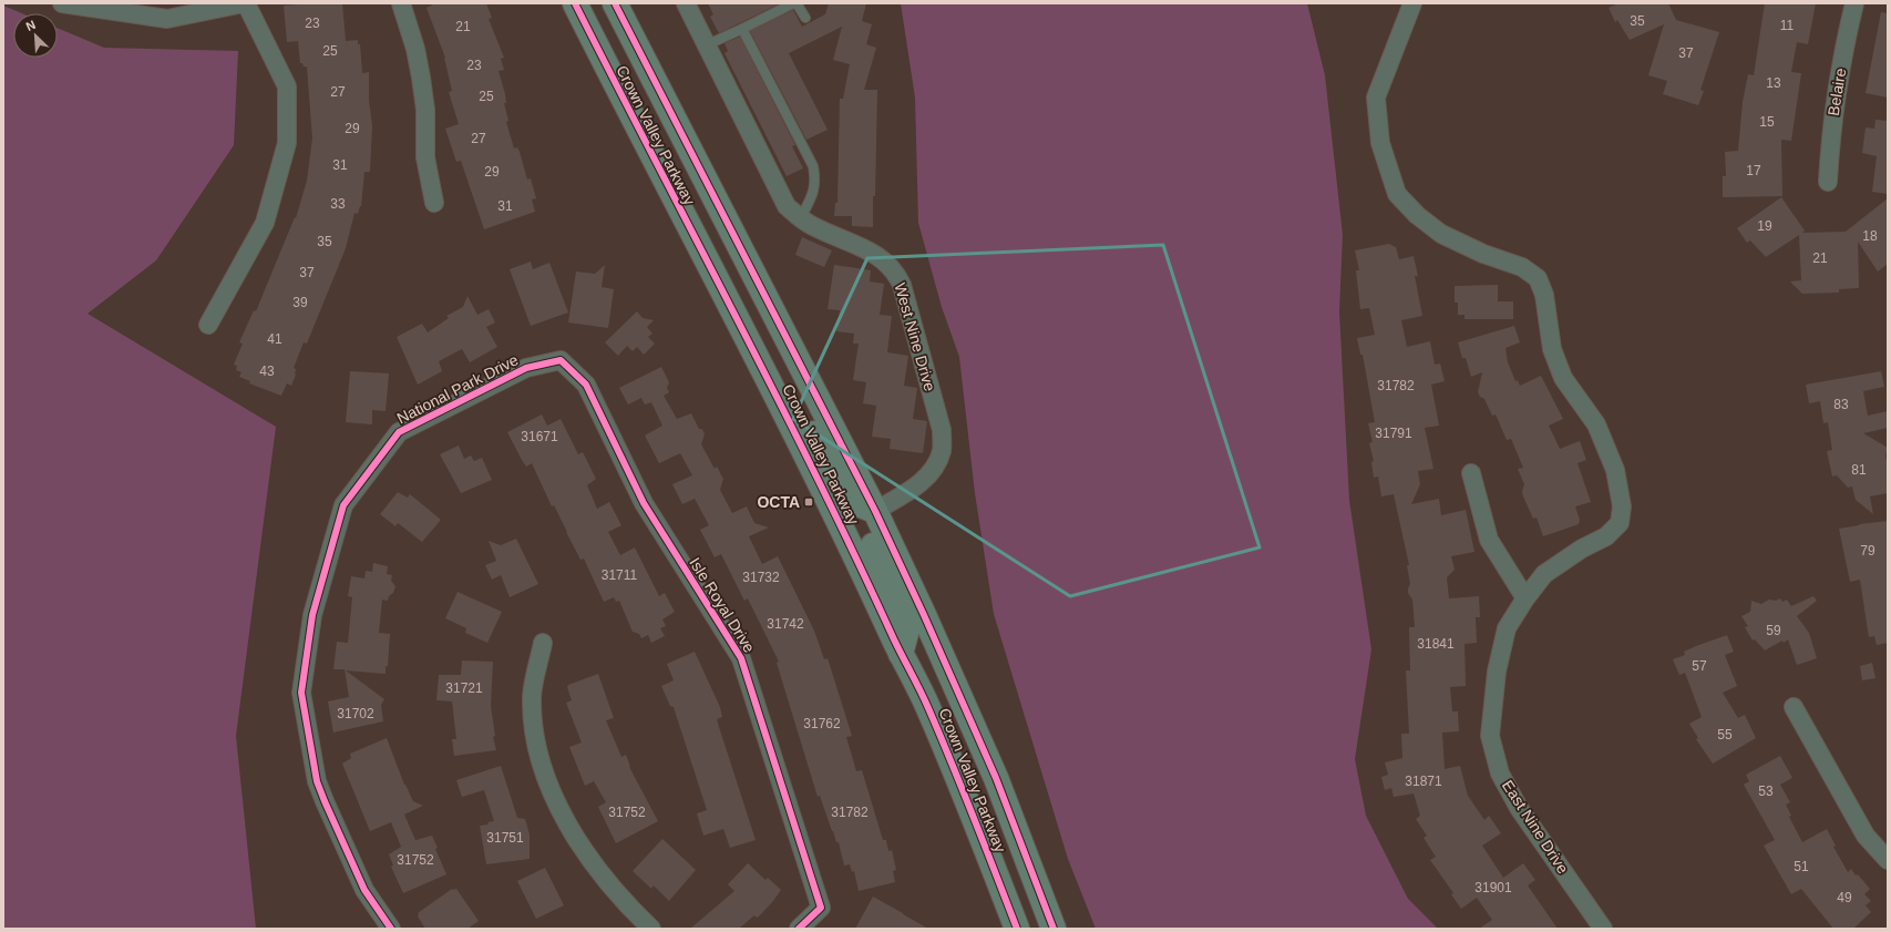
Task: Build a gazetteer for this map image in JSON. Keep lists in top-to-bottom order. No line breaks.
{"streets":{"main road":["Crown Valley Parkway"],"street":["Belaire","West Nine Drive","National Park Drive","Isle Royal Drive","East Nine Drive"]},"crossings":[["Crown Valley Parkway","West Nine Drive"],["National Park Drive","Isle Royal Drive"]],"places":{"transit":["OCTA"]},"house_numbers":["35","23","11","21","25","37","23","13","27","25","15","29","27","31","17","29","33","31","19","18","35","21","37","39","41","43","31782","83","31791","31671","81","79","31711","31732","31742","59","31841","57","31721","31702","31762","55","31871","53","31752","31782","31751","31752","51","31901","49"],"north":"top left"}
